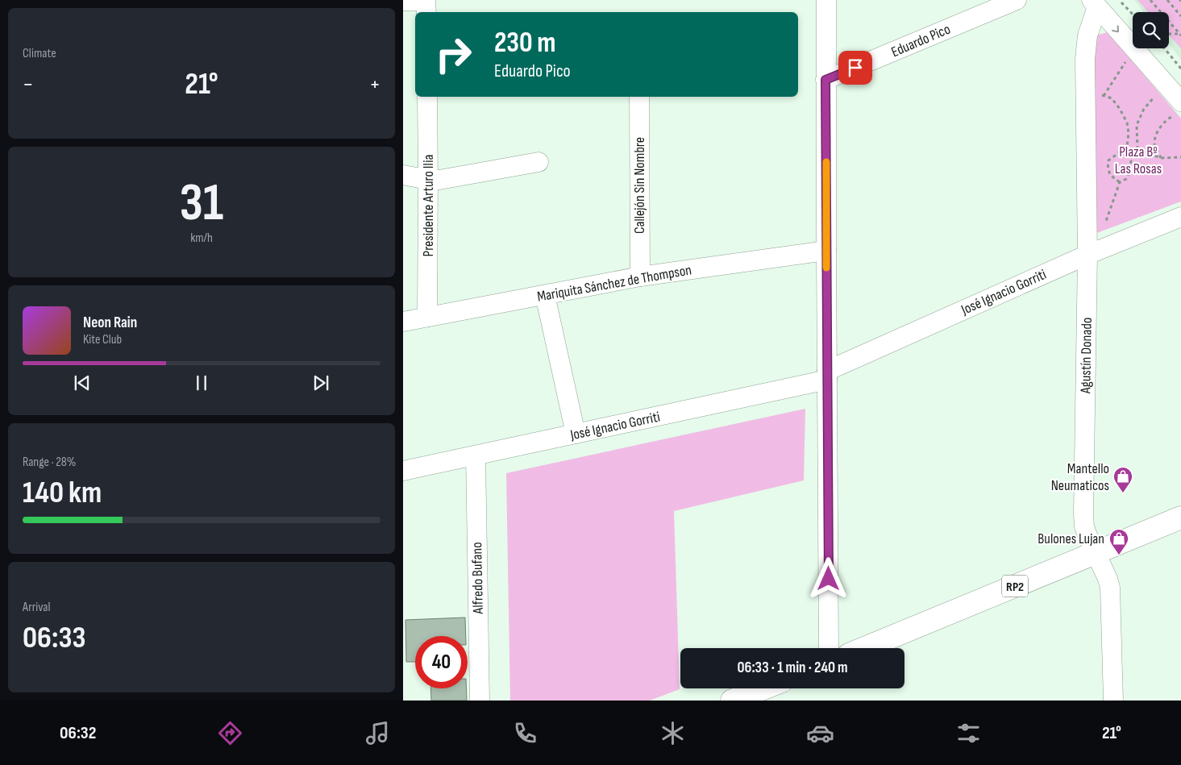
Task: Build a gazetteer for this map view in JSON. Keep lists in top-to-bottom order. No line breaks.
{"streets":{"main road":["RP2"],"street":["Eduardo Pico","Callejón Sin Nombre","Presidente Arturo Ilia","Mariquita Sánchez de Thompson","José Ignacio Gorriti","Agustín Donado","Alfredo Bufano"]},"crossings":[["Callejón Sin Nombre","Mariquita Sánchez de Thompson"],["Presidente Arturo Ilia","Mariquita Sánchez de Thompson"],["José Ignacio Gorriti","Agustín Donado"],["José Ignacio Gorriti","Alfredo Bufano"],["Agustín Donado","RP2"]],"parks":["Plaza Bº Las Rosas"],"places":{"shop":["Mantello Neumaticos","Bulones Lujan"]},"page":{"tile":["Climate",["31","km/h"],["Range · 28%","140 km"],["Arrival","06:33"]],"turn":["230 m","Eduardo Pico"],"heat":["−","21°","+"],"song":["Neon Rain","Kite Club"],"limit":"40","trip":"06:33 · 1 min · 240 m","tabs":["06:32","21°"]}}
